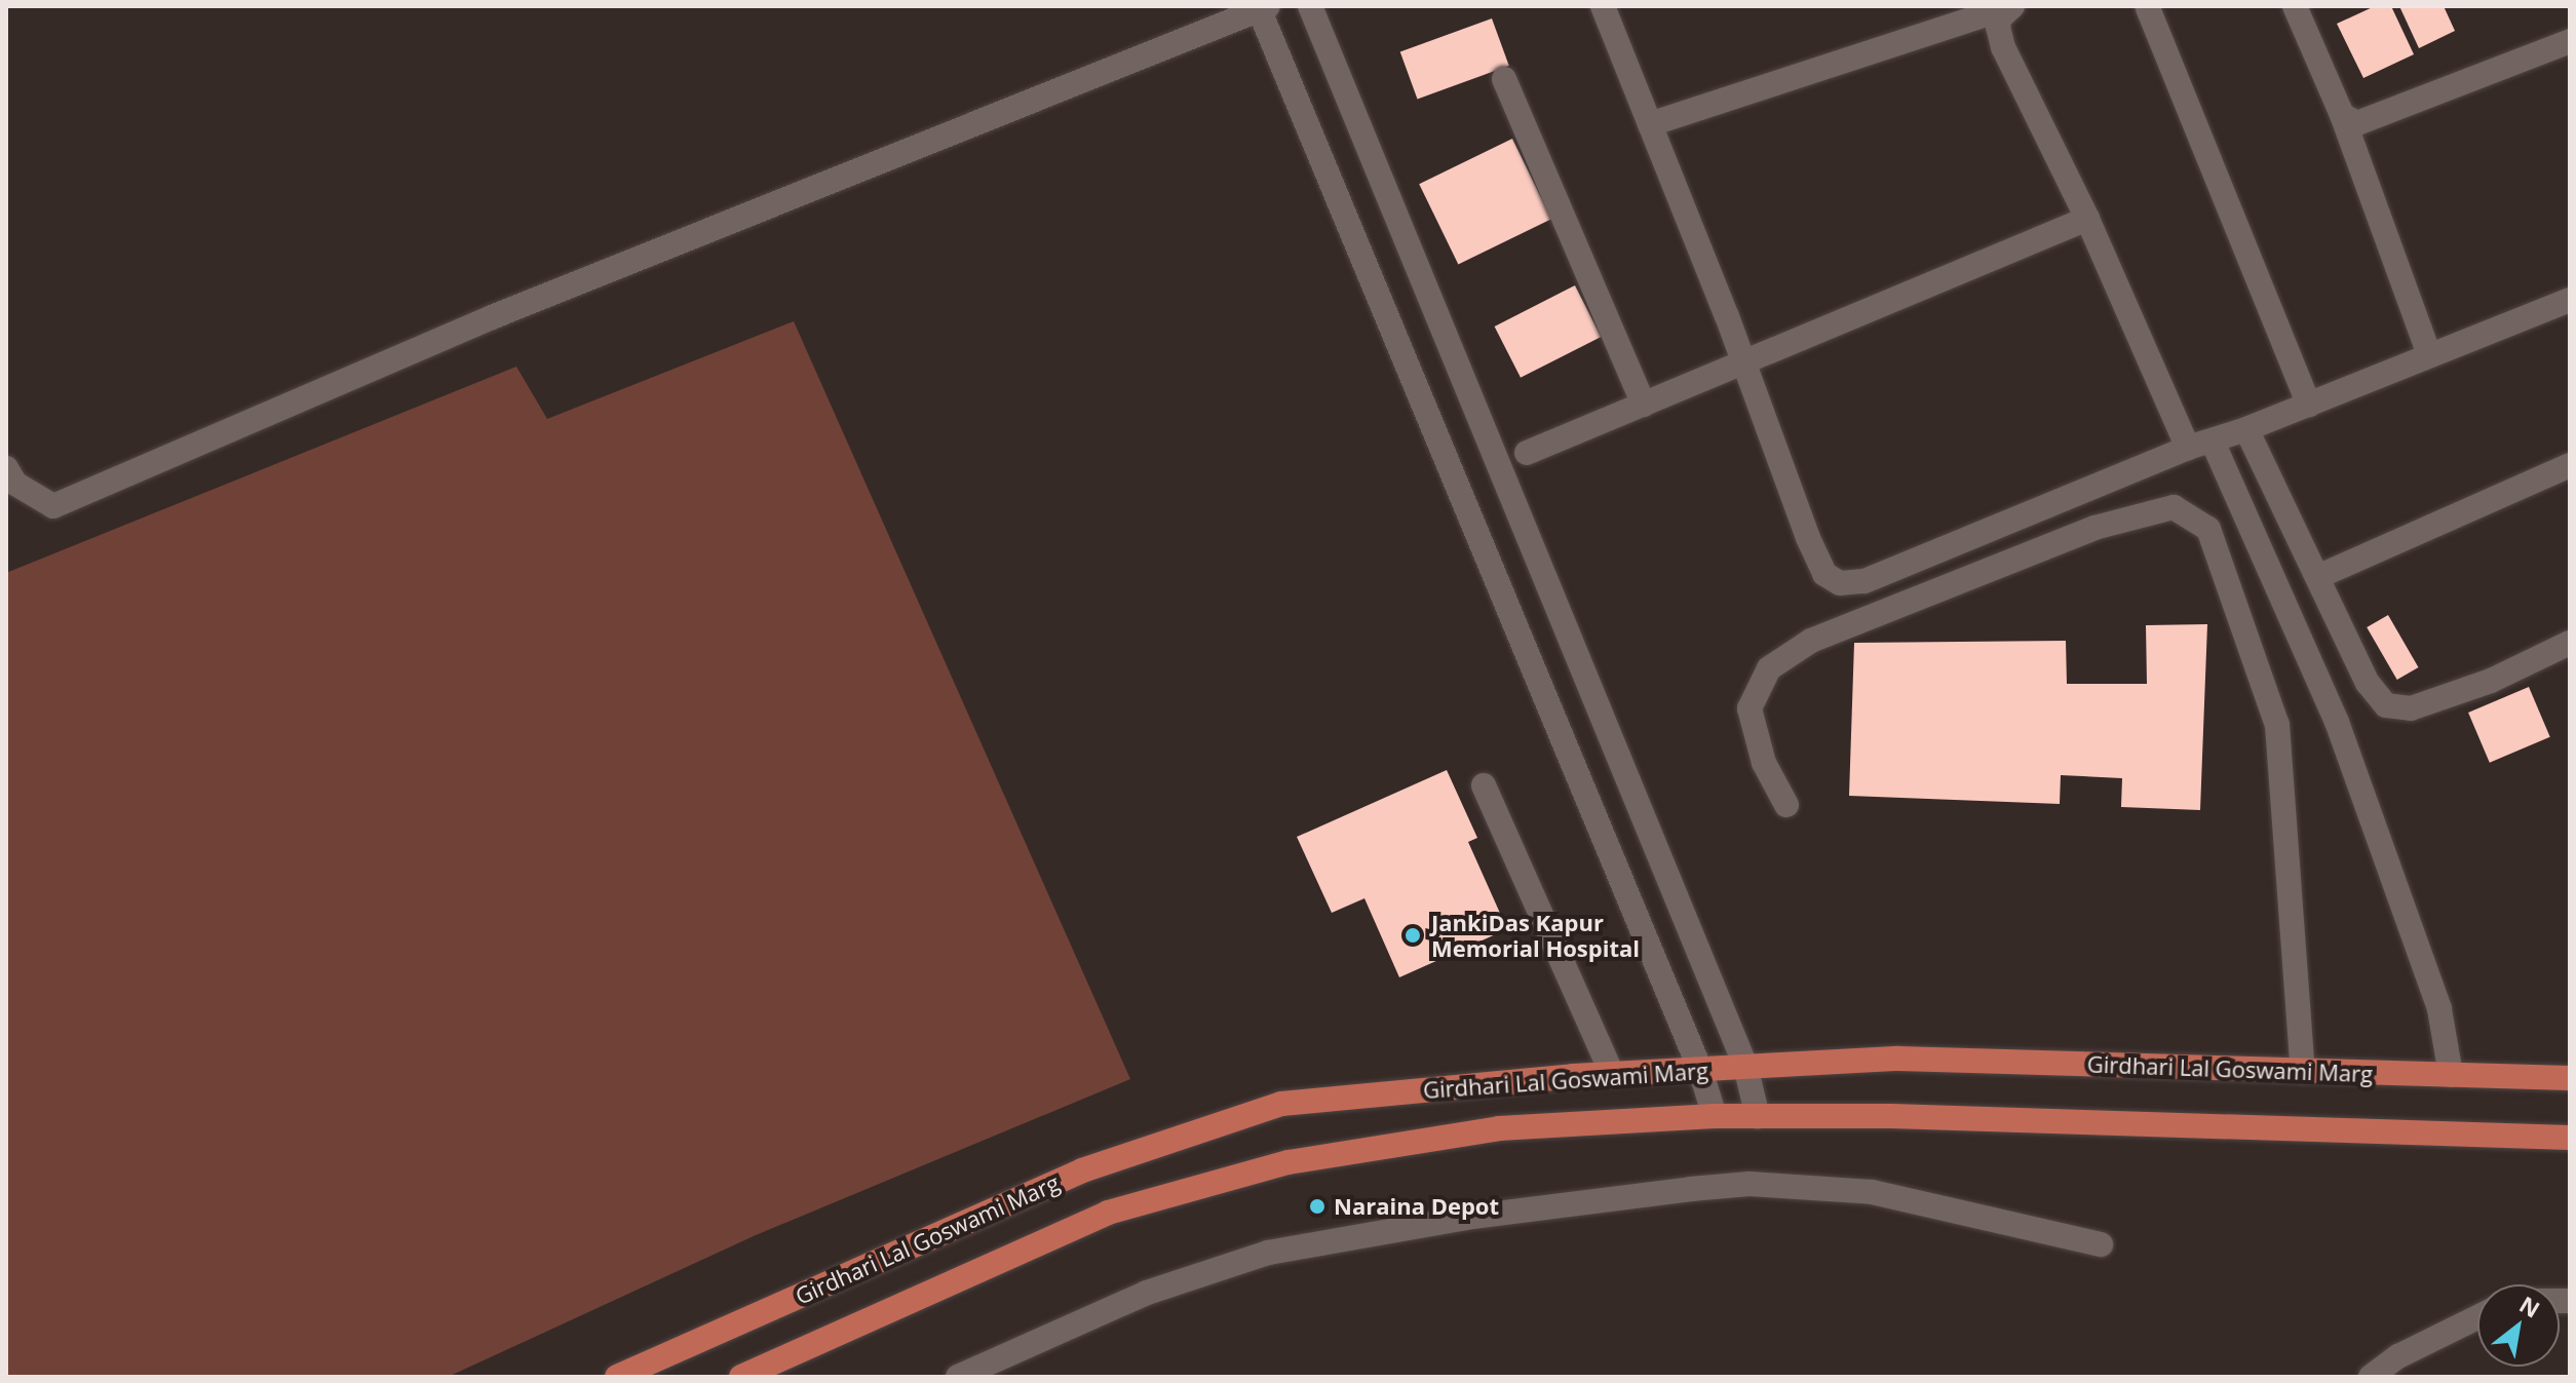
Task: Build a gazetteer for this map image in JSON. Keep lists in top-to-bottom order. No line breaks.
{"streets":{"main road":["Girdhari Lal Goswami Marg"]},"places":["JankiDas Kapur Memorial Hospital","Naraina Depot"],"north":"top right"}
